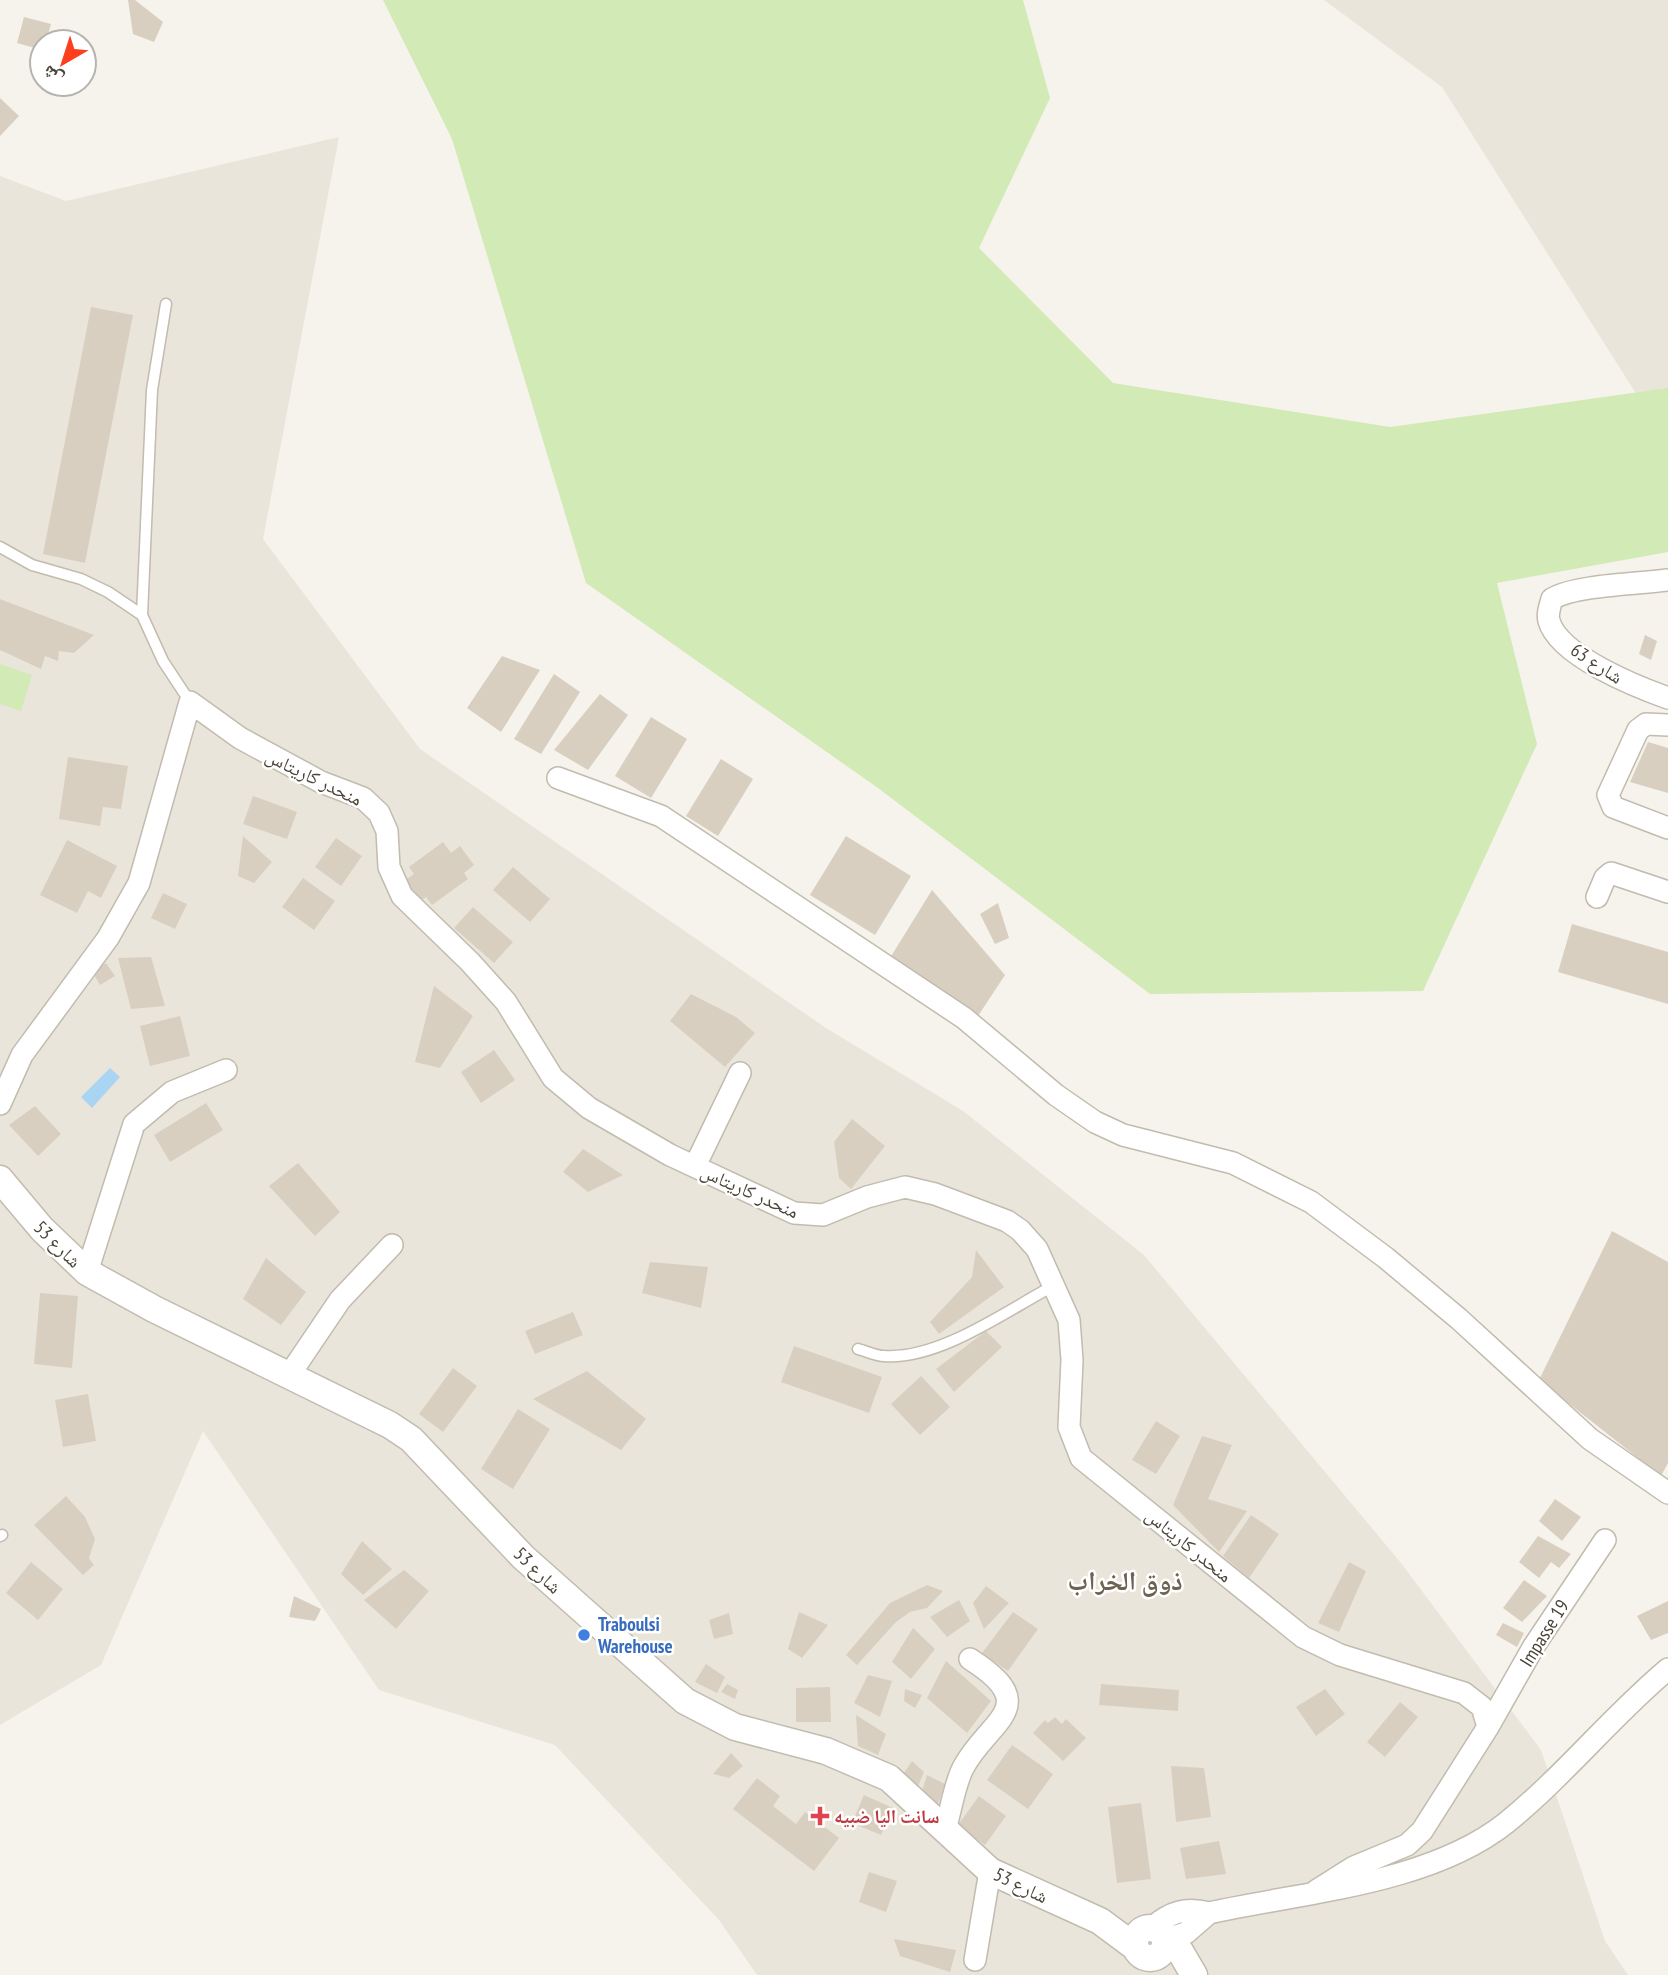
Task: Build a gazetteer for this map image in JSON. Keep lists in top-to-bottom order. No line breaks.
{"streets":{"street":["شارع 63","منحدر كاريتاس","شارع 53","Impasse 19"]},"crossings":[["منحدر كاريتاس","Impasse 19"]],"districts":["ذوق الخراب"],"places":{"other":["Traboulsi Warehouse"],"health":["سانت اليا ضبيه"]},"north":"bottom left"}
